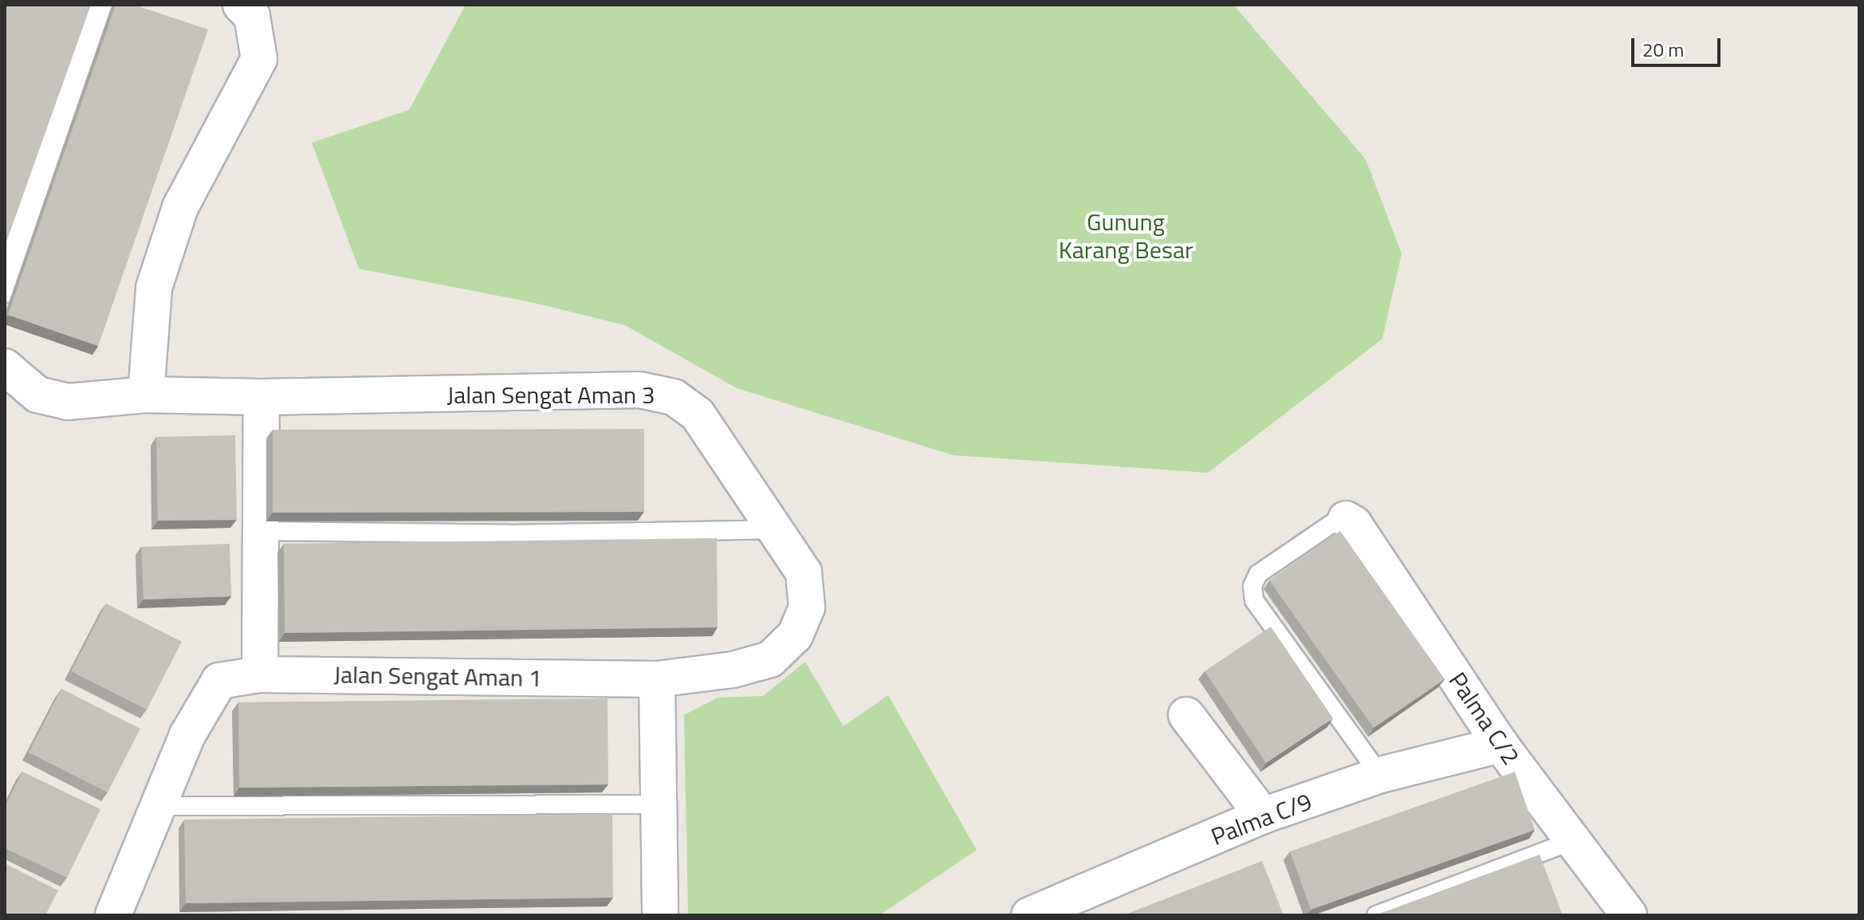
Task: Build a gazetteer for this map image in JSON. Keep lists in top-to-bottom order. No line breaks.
{"streets":{"street":["Jalan Sengat Aman 3","Jalan Sengat Aman 1","Palma C/2","Palma C/9"]},"crossings":[["Jalan Sengat Aman 3","Jalan Sengat Aman 1"],["Palma C/2","Palma C/9"]],"parks":["Gunung Karang Besar"],"scale_bar":"20 m"}
